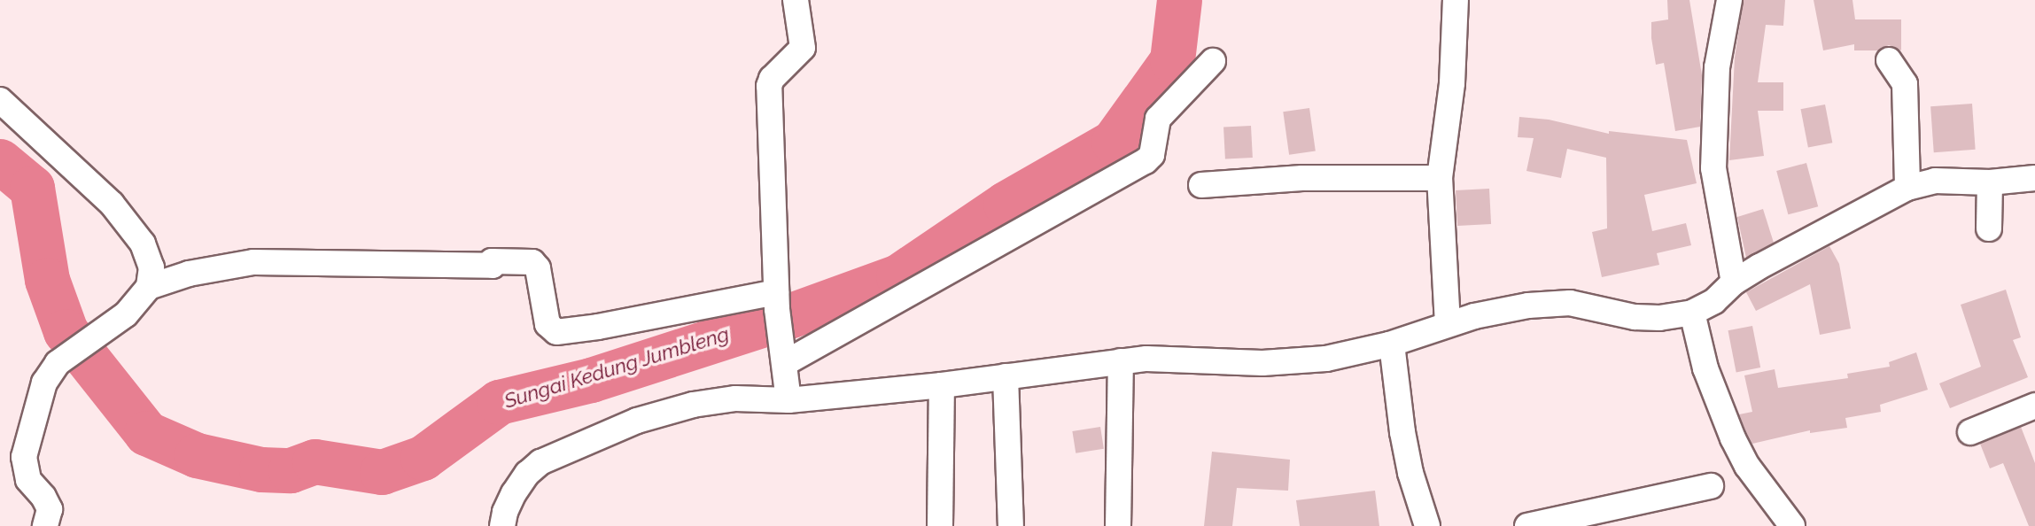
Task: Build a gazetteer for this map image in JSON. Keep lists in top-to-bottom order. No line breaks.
{"water":["Sungai Kedung Jumbleng"]}
